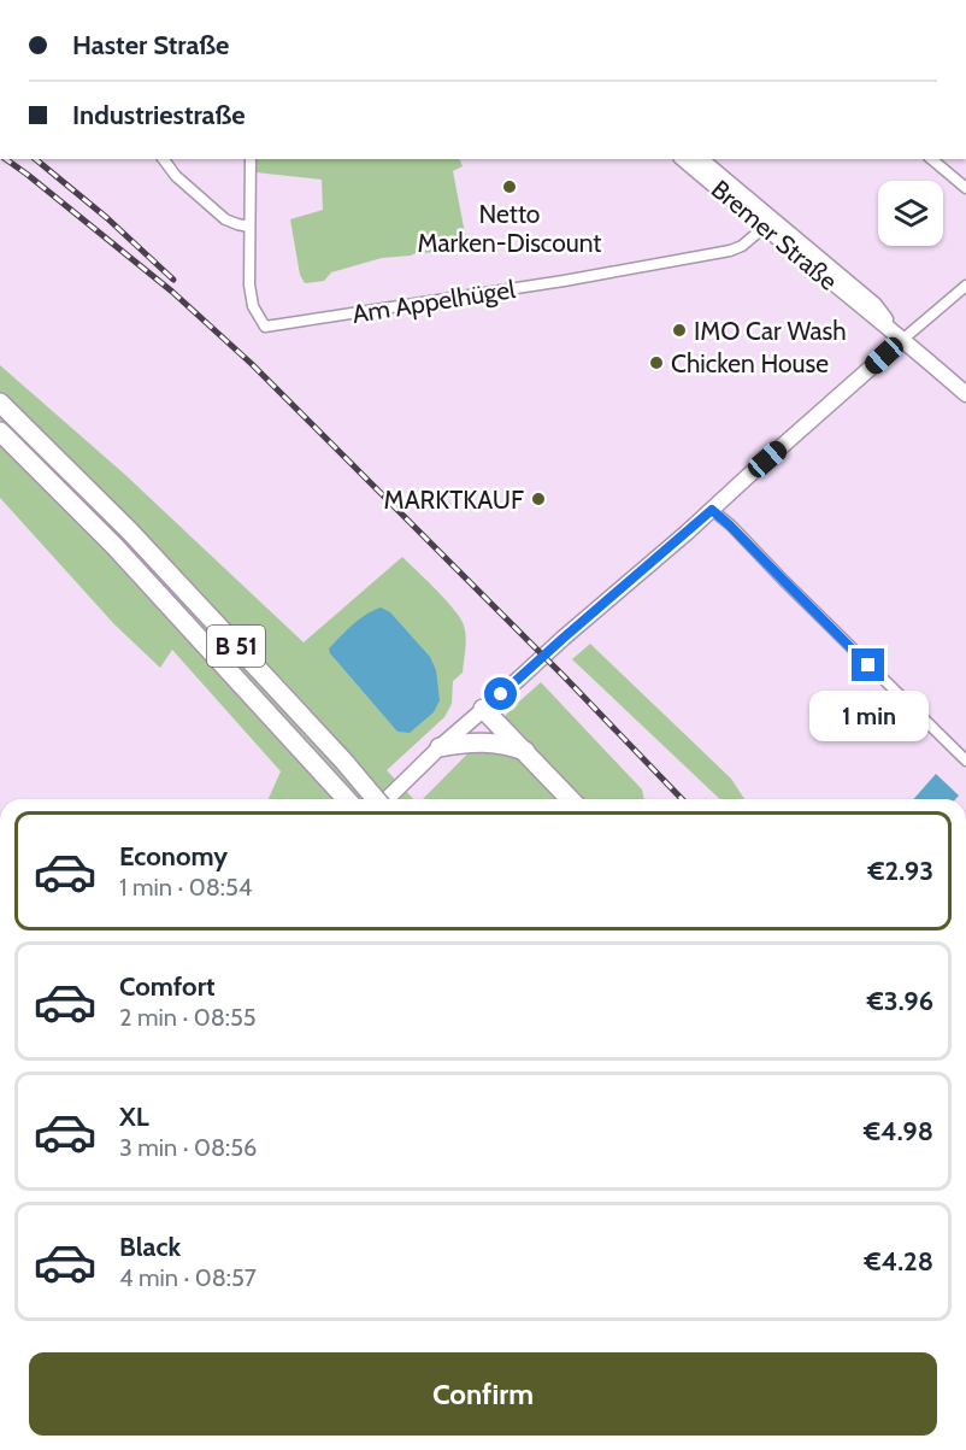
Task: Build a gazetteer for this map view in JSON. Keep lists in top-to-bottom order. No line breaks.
{"streets":{"highway":["B 51"],"street":["Bremer Straße","Am Appelhügel"]},"crossings":[["Bremer Straße","Am Appelhügel"]],"places":["Netto Marken-Discount","IMO Car Wash","Chicken House","MARKTKAUF"],"page":{"banner":["Haster Straße","Industriestraße"],"bubble":"1 min","list":[{"name":"Economy","note":"1 min · 08:54","value":"€2.93"},{"name":"Comfort","note":"2 min · 08:55","value":"€3.96"},{"name":"XL","note":"3 min · 08:56","value":"€4.98"},{"name":"Black","note":"4 min · 08:57","value":"€4.28"}],"buttons":"Confirm"}}
